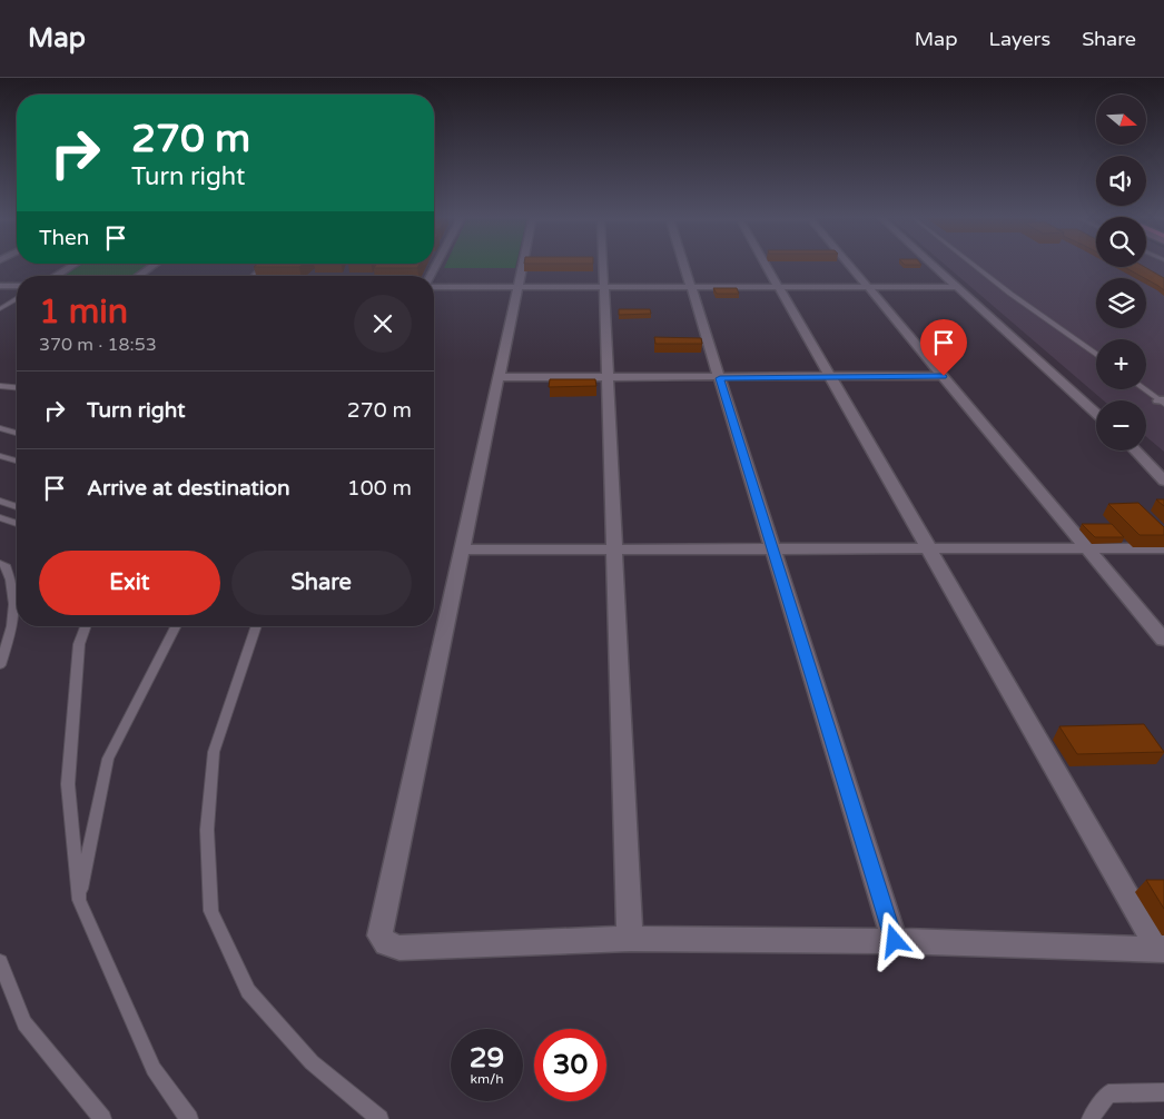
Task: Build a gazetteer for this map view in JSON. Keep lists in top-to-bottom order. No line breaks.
{"north":"right","page":{"header":"Map","nav":["Map","Layers","Share"],"map_buttons":["+","−"],"turn":["270 m","Turn right"],"then":"Then","heading":["1 min","370 m · 18:53"],"list":[{"name":"Turn right","value":"270 m"},{"name":"Arrive at destination","value":"100 m"}],"buttons":["Exit","Share"],"speed":"29 km/h","limit":"30"}}
